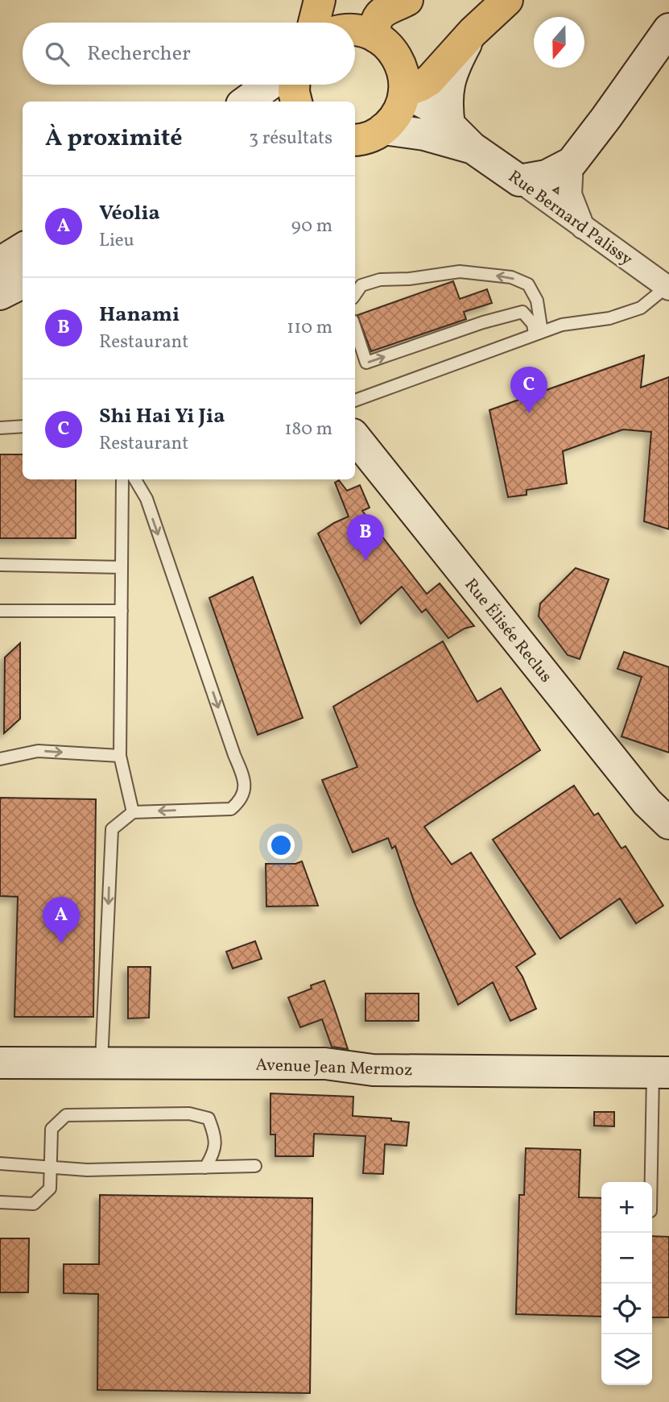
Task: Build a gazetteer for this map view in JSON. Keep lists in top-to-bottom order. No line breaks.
{"streets":{"main road":["Rue Bernard Palissy","Rue Élisée Reclus","Avenue Jean Mermoz"]},"north":"bottom","page":{"search":"Rechercher","heading":["À proximité","3 résultats"],"list":[{"mark":"A","name":"Véolia","note":"Lieu","value":"90 m"},{"mark":"B","name":"Hanami","note":"Restaurant","value":"110 m"},{"mark":"C","name":"Shi Hai Yi Jia","note":"Restaurant","value":"180 m"}],"pins":["C","B","A"],"map_buttons":["+","−"]}}
